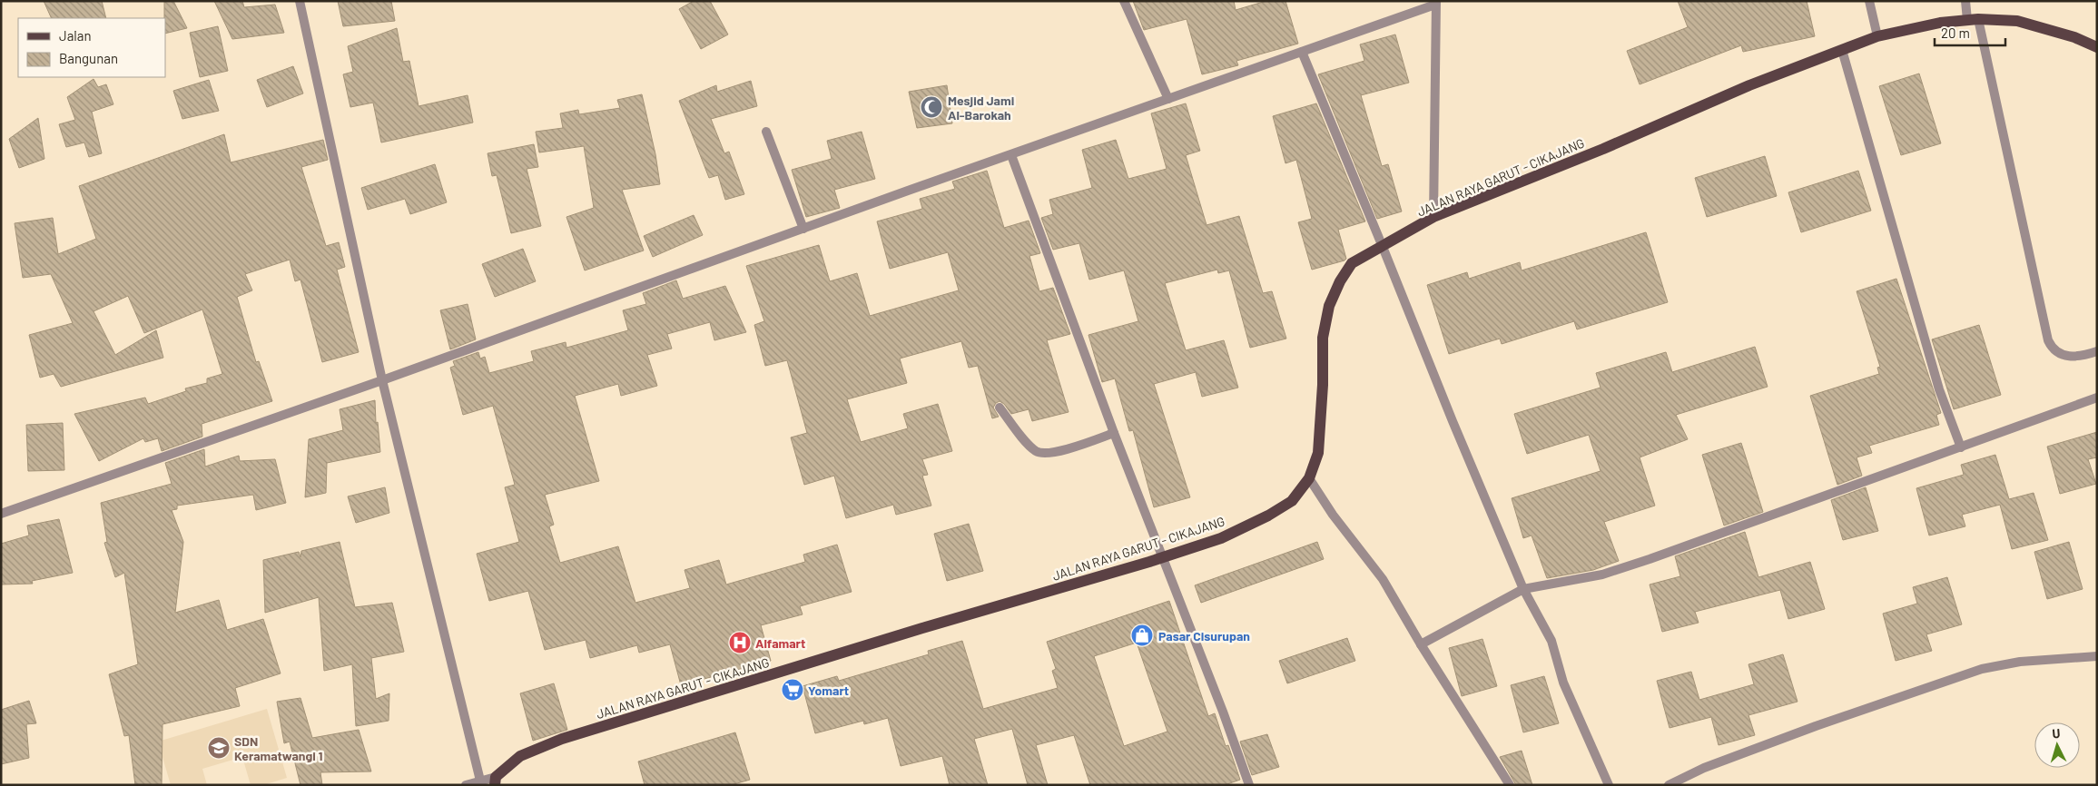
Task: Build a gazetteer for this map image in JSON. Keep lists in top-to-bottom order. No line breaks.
{"streets":{"main road":["JALAN RAYA GARUT - CIKAJANG"]},"places":{"mosque":["Mesjid Jami Al-Barokah"],"shop":["Pasar Cisurupan"],"hospital":["Alfamart"],"supermarket":["Yomart"],"school or university":["SDN Keramatwangi 1"]},"legend":["Jalan","Bangunan"],"scale_bar":"20 m","north":"top"}
